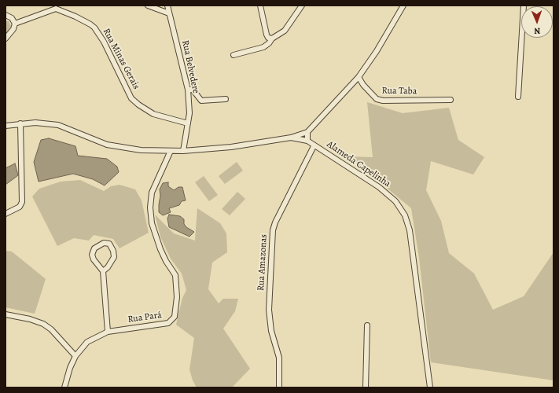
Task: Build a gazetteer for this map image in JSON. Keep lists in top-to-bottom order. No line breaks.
{"streets":{"street":["Rua Minas Gerais","Rua Belvedere","Rua Taba","Alameda Capelinha","Rua Amazonas","Rua Pará"]},"crossings":[["Rua Minas Gerais","Rua Belvedere"],["Alameda Capelinha","Rua Amazonas"]],"north":"bottom"}
